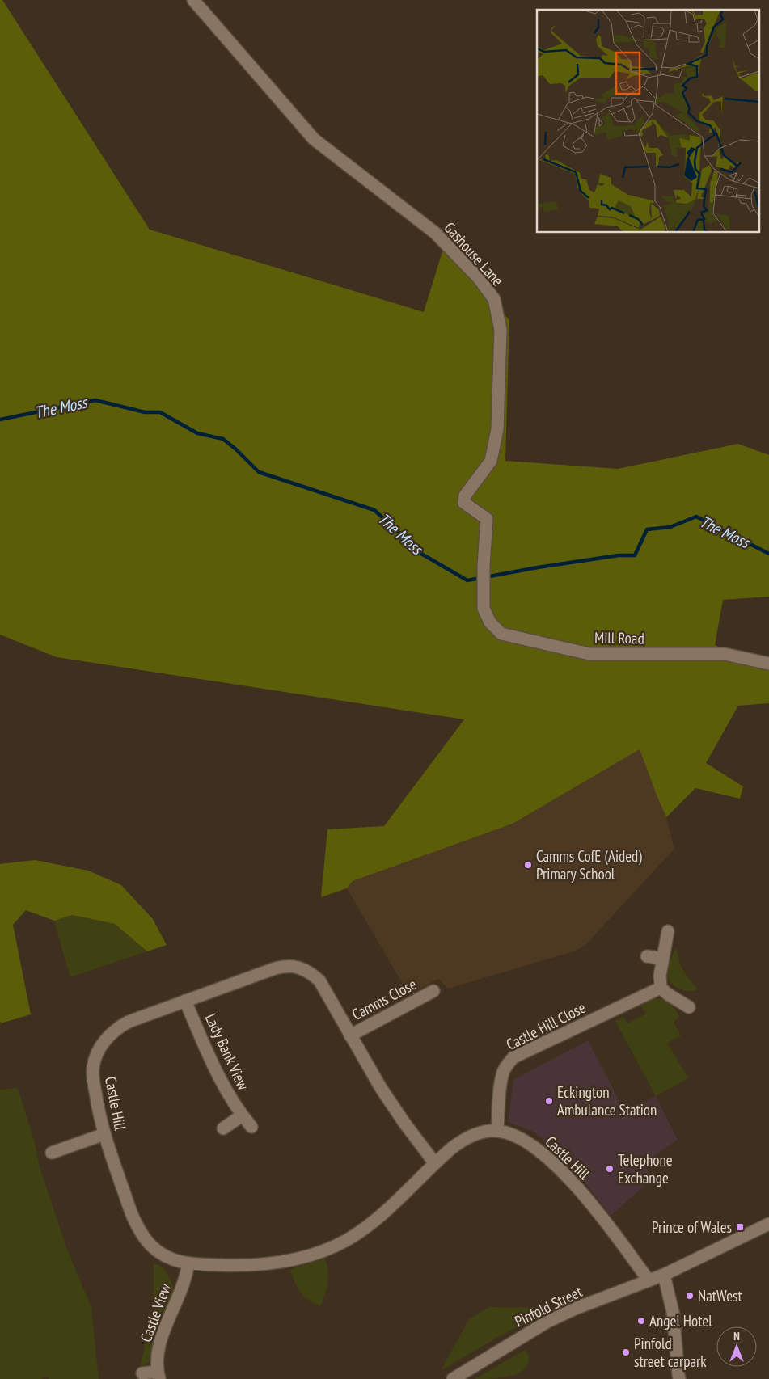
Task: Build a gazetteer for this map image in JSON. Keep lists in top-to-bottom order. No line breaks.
{"streets":{"street":["Gashouse Lane","Mill Road","Camms Close","Castle Hill Close","Lady Bank View","Castle Hill","Pinfold Street","Castle View"]},"crossings":[["Gashouse Lane","Mill Road"],["Camms Close","Castle Hill"],["Castle Hill Close","Castle Hill"],["Lady Bank View","Castle Hill"],["Castle Hill","Pinfold Street"],["Castle Hill","Castle View"]],"water":["The Moss"],"places":{"other":["Camms CofE (Aided) Primary School","Eckington Ambulance Station","Telephone Exchange","NatWest","Angel Hotel","Pinfold street carpark"],"transit":["Prince of Wales"]},"north":"top"}
